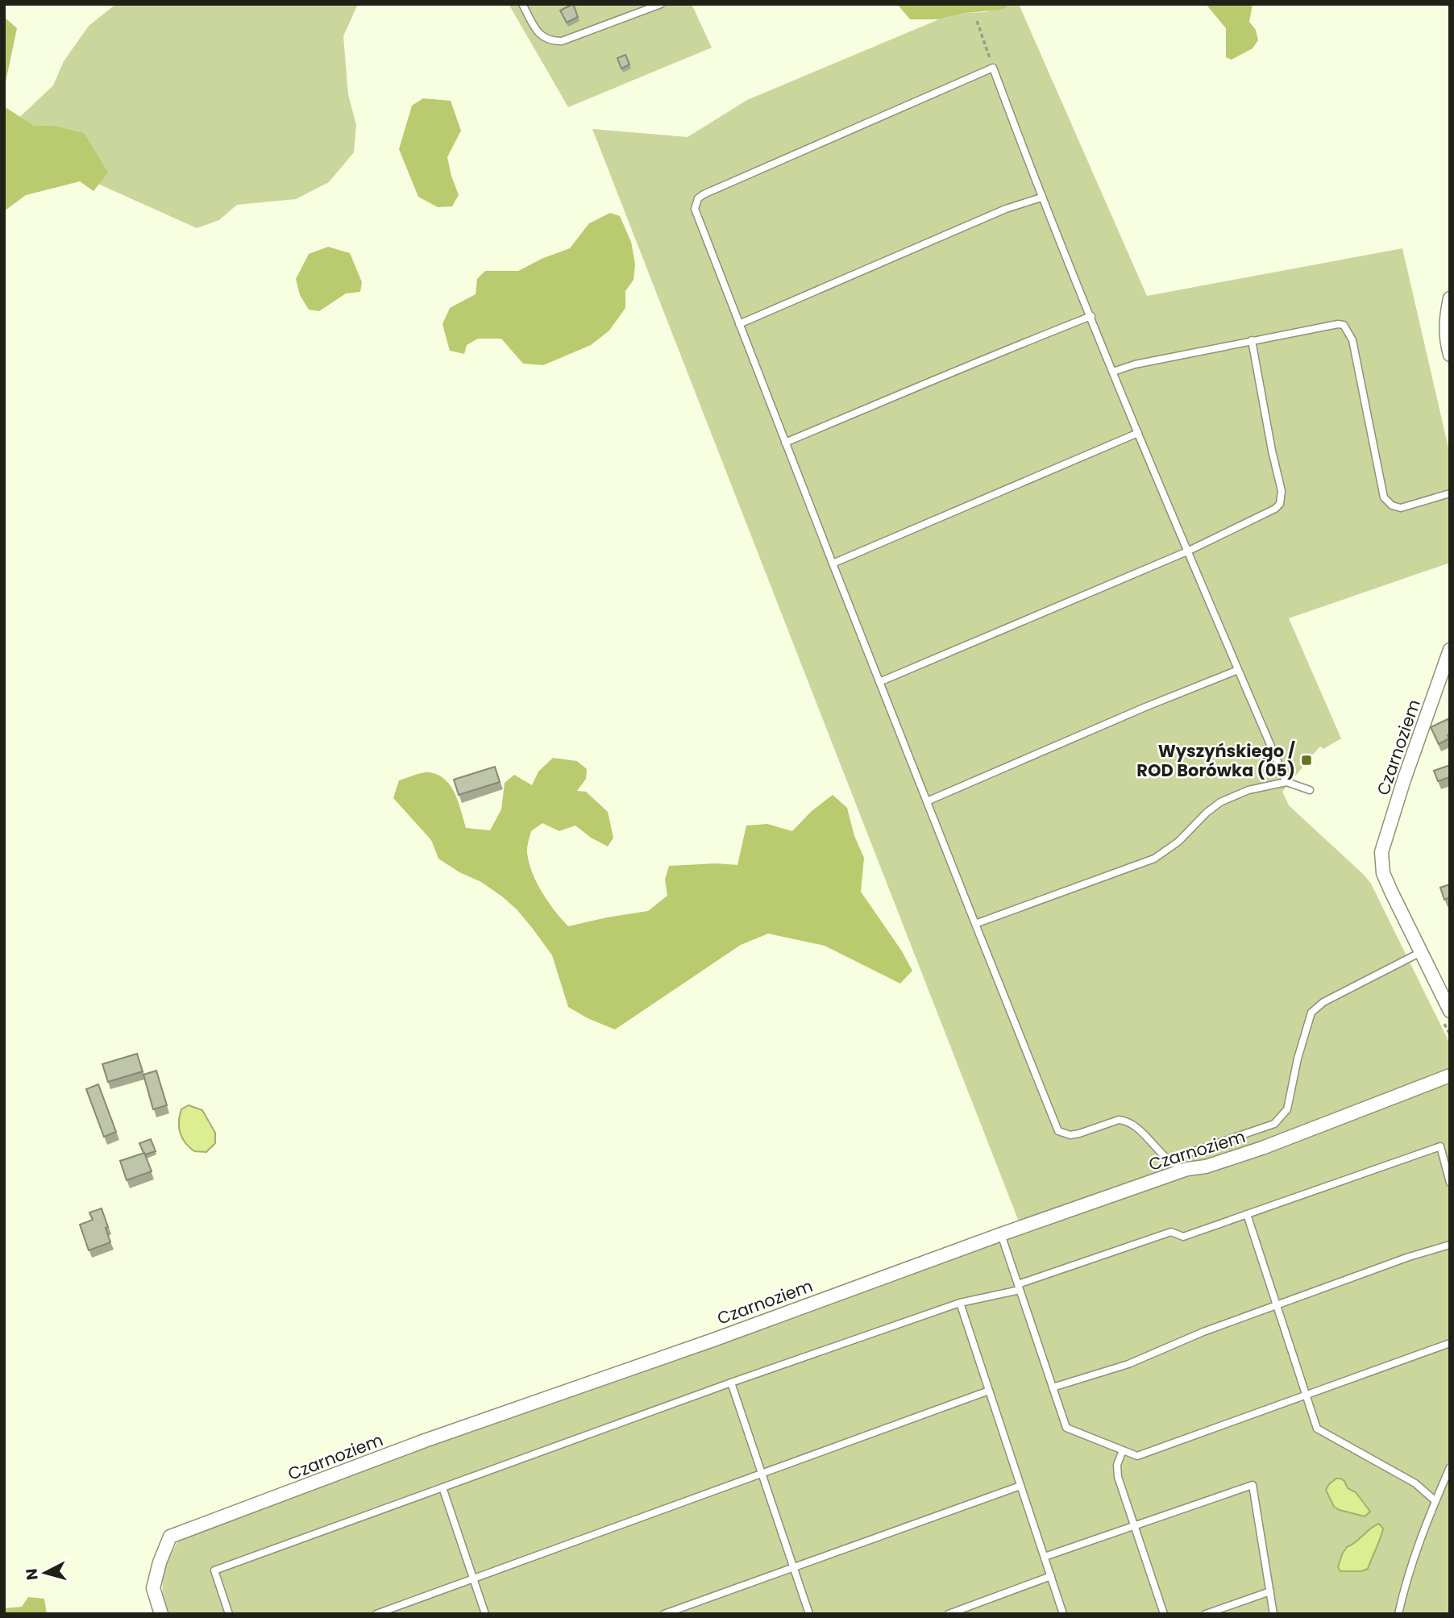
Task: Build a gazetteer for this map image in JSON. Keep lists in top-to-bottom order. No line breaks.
{"streets":{"street":["Czarnoziem"]},"places":{"transit":["Wyszyńskiego / ROD Borówka (05)"]},"north":"left"}
